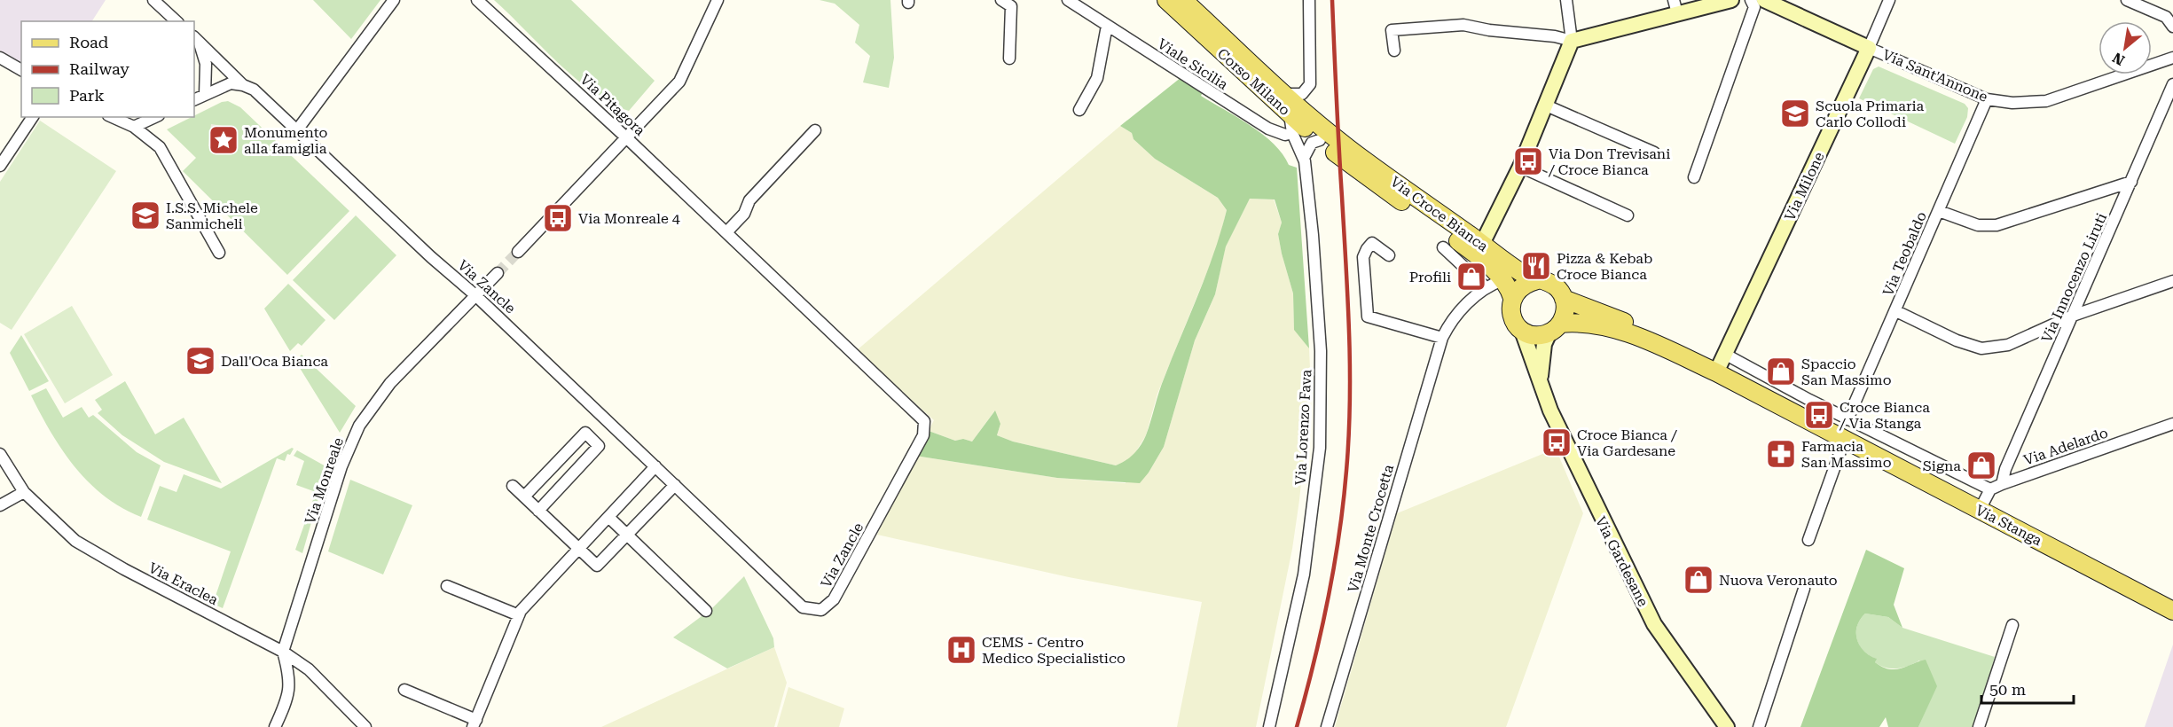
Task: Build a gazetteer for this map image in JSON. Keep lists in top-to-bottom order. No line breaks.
{"streets":{"main road":["Corso Milano","Via Croce Bianca","Via Stanga"],"street":["Viale Sicilia","Via Sant'Annone","Via Pitagora","Via Milone","Via Teobaldo","Via Innocenzo Liruti","Via Zancle","Via Lorenzo Fava","Via Adelardo","Via Monreale","Via Monte Crocetta","Via Gardesane","Via Eraclea"]},"crossings":[["Viale Sicilia","Via Lorenzo Fava"],["Via Sant'Annone","Via Milone"],["Via Sant'Annone","Via Teobaldo"],["Corso Milano","Via Croce Bianca"],["Corso Milano","Via Lorenzo Fava"],["Via Pitagora","Via Zancle"],["Via Milone","Via Croce Bianca"],["Via Milone","Via Stanga"],["Via Croce Bianca","Via Stanga"],["Via Croce Bianca","Via Monte Crocetta"],["Via Croce Bianca","Via Gardesane"],["Via Teobaldo","Via Stanga"],["Via Innocenzo Liruti","Via Adelardo"],["Via Zancle","Via Monreale"],["Via Adelardo","Via Stanga"],["Via Monreale","Via Eraclea"]],"places":{"school or university":["Scuola Primaria Carlo Collodi","I.S.S. Michele Sanmicheli","Dall'Oca Bianca"],"place":["Monumento alla famiglia"],"bus stop":["Via Don Trevisani / Croce Bianca","Via Monreale 4","Croce Bianca / Via Stanga","Croce Bianca / Via Gardesane"],"restaurant":["Pizza & Kebab Croce Bianca"],"shop":["Profili","Spaccio San Massimo","Signa","Nuova Veronauto"],"pharmacy":["Farmacia San Massimo"],"hospital":["CEMS - Centro Medico Specialistico"]},"legend":["Road","Railway","Park"],"scale_bar":"50 m","north":"bottom left"}
